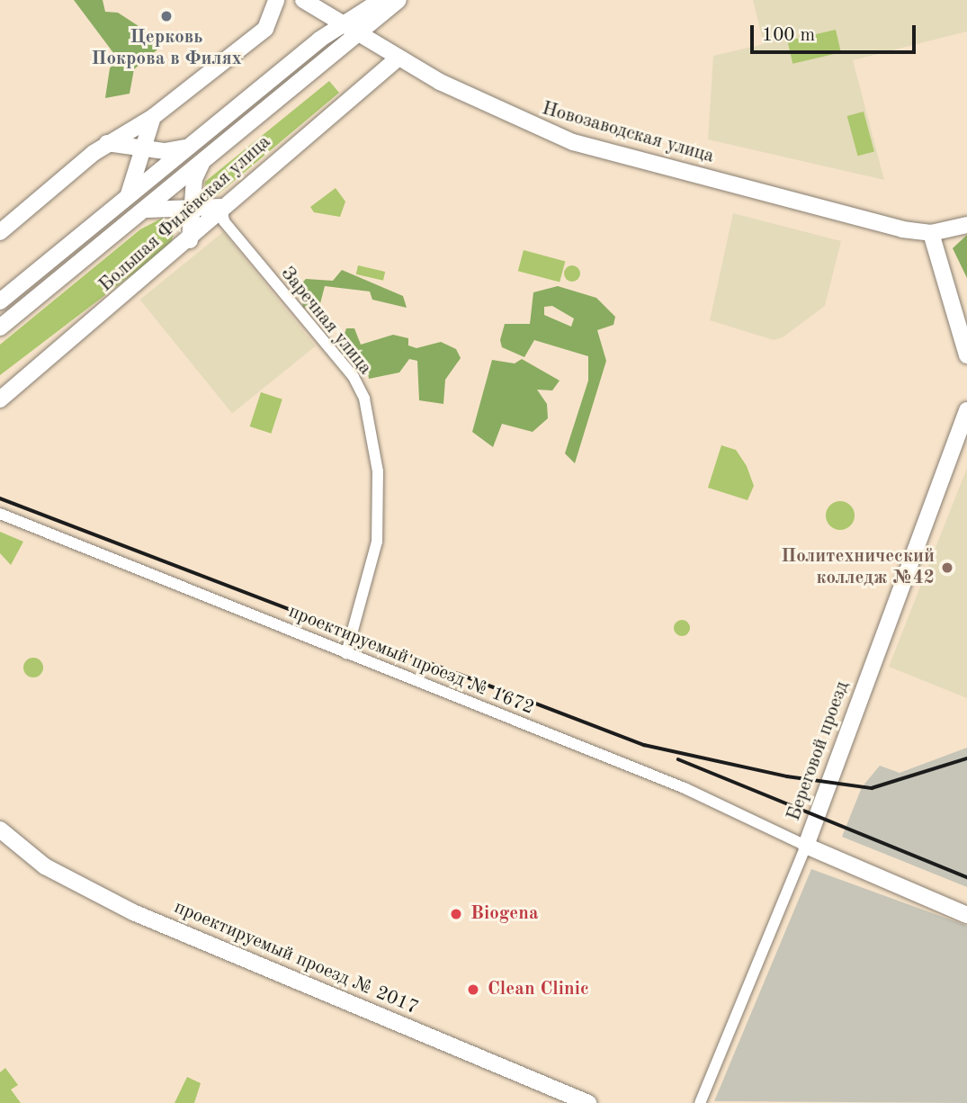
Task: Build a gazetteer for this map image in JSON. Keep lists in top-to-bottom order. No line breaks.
{"streets":{"street":["Новозаводская улица","Большая Филёвская улица","Заречная улица","проектируемый проезд № 1672","Береговой проезд","проектируемый проезд № 2017"]},"crossings":[["Новозаводская улица","Большая Филёвская улица"],["Большая Филёвская улица","Заречная улица"],["Заречная улица","проектируемый проезд № 1672"],["проектируемый проезд № 1672","Береговой проезд"]],"places":["Церковь Покрова в Филях","Политехнический колледж №42","Biogena","Clean Clinic"],"scale_bar":"100 m"}
